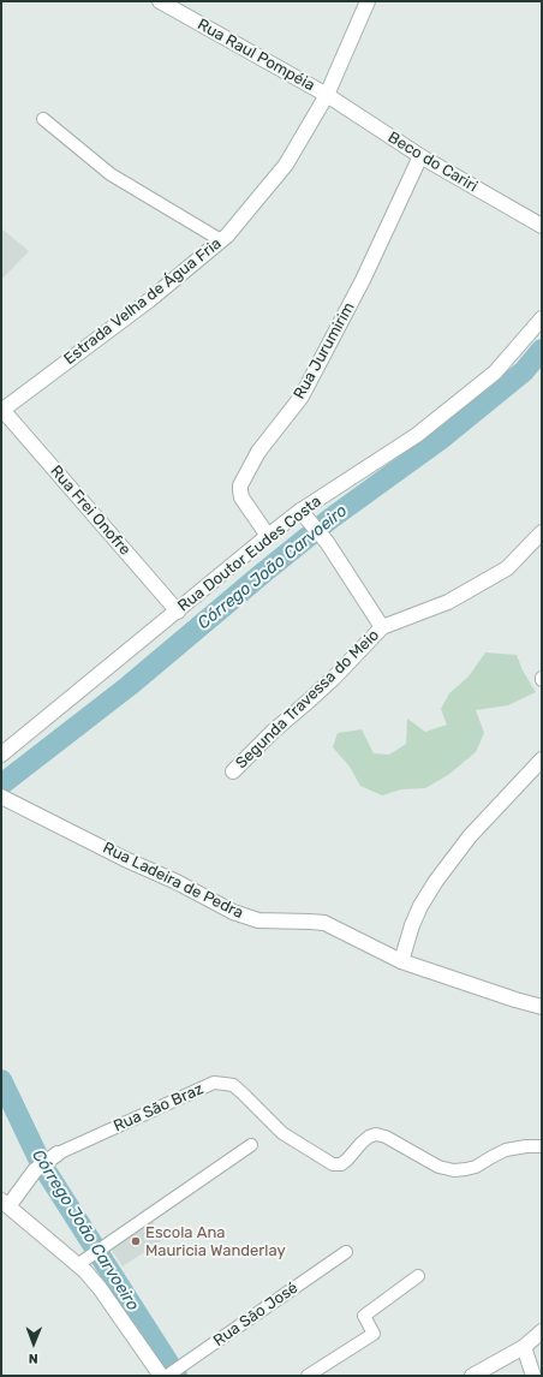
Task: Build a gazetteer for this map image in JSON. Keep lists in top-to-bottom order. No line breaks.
{"streets":{"street":["Rua Raul Pompéia","Beco do Cariri","Estrada Velha de Água Fria","Rua Jurumirim","Rua Frei Onofre","Rua Doutor Eudes Costa","Segunda Travessa do Meio","Rua Ladeira de Pedra","Rua São Braz"],"lane":["Rua São José"]},"crossings":[["Rua Raul Pompéia","Beco do Cariri"],["Rua Raul Pompéia","Estrada Velha de Água Fria"],["Beco do Cariri","Estrada Velha de Água Fria"],["Beco do Cariri","Rua Jurumirim"],["Estrada Velha de Água Fria","Rua Frei Onofre"],["Rua Jurumirim","Rua Doutor Eudes Costa"],["Rua Frei Onofre","Rua Doutor Eudes Costa"]],"water":["Córrego João Carvoeiro"],"places":["Escola Ana Mauricia Wanderlay"],"north":"bottom"}
